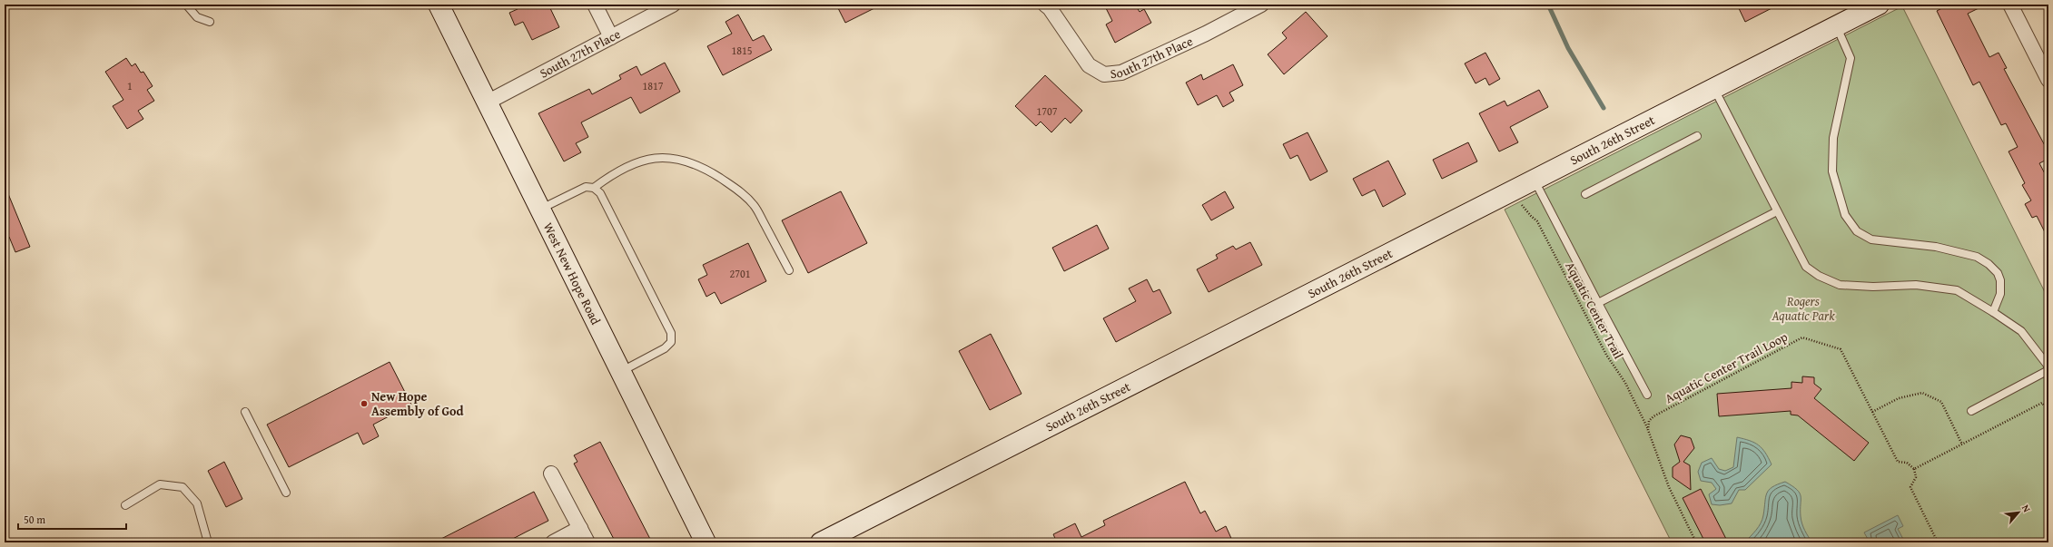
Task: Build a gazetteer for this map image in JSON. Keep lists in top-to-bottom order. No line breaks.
{"streets":{"street":["South 27th Place","South 26th Street","West New Hope Road"],"path":["Aquatic Center Trail","Aquatic Center Trail Loop"]},"crossings":[["South 27th Place","West New Hope Road"],["Aquatic Center Trail","Aquatic Center Trail Loop"]],"parks":["Rogers Aquatic Park"],"places":["New Hope Assembly of God"],"house_numbers":["1815","1","1817","1707","2701"],"scale_bar":"50 m","north":"top right"}
